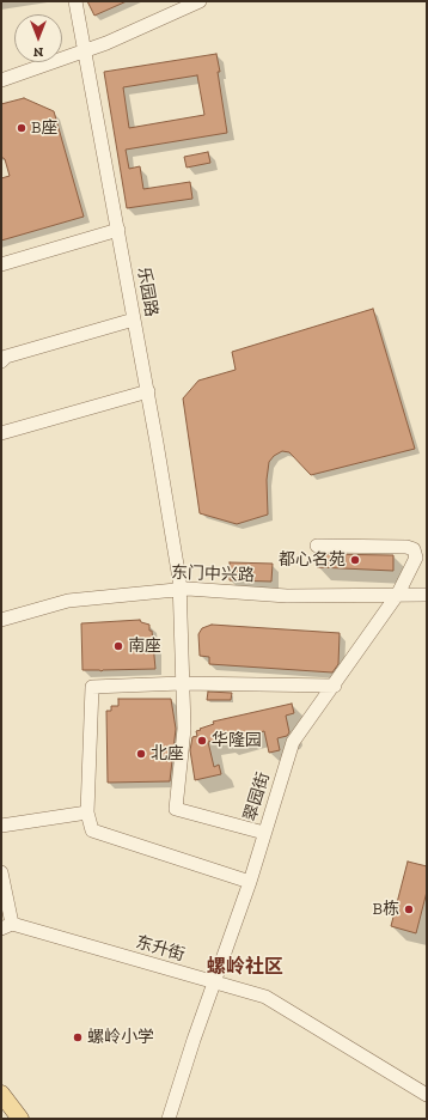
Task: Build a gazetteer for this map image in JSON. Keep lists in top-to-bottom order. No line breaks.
{"streets":{"street":["乐园路","东门中兴路","翠园街","东升街"]},"crossings":[["乐园路","东门中兴路"],["乐园路","翠园街"],["东门中兴路","翠园街"],["翠园街","东升街"]],"districts":["螺岭社区"],"places":["B座","都心名苑","南座","华隆园","北座","B栋","螺岭小学"],"north":"bottom"}
